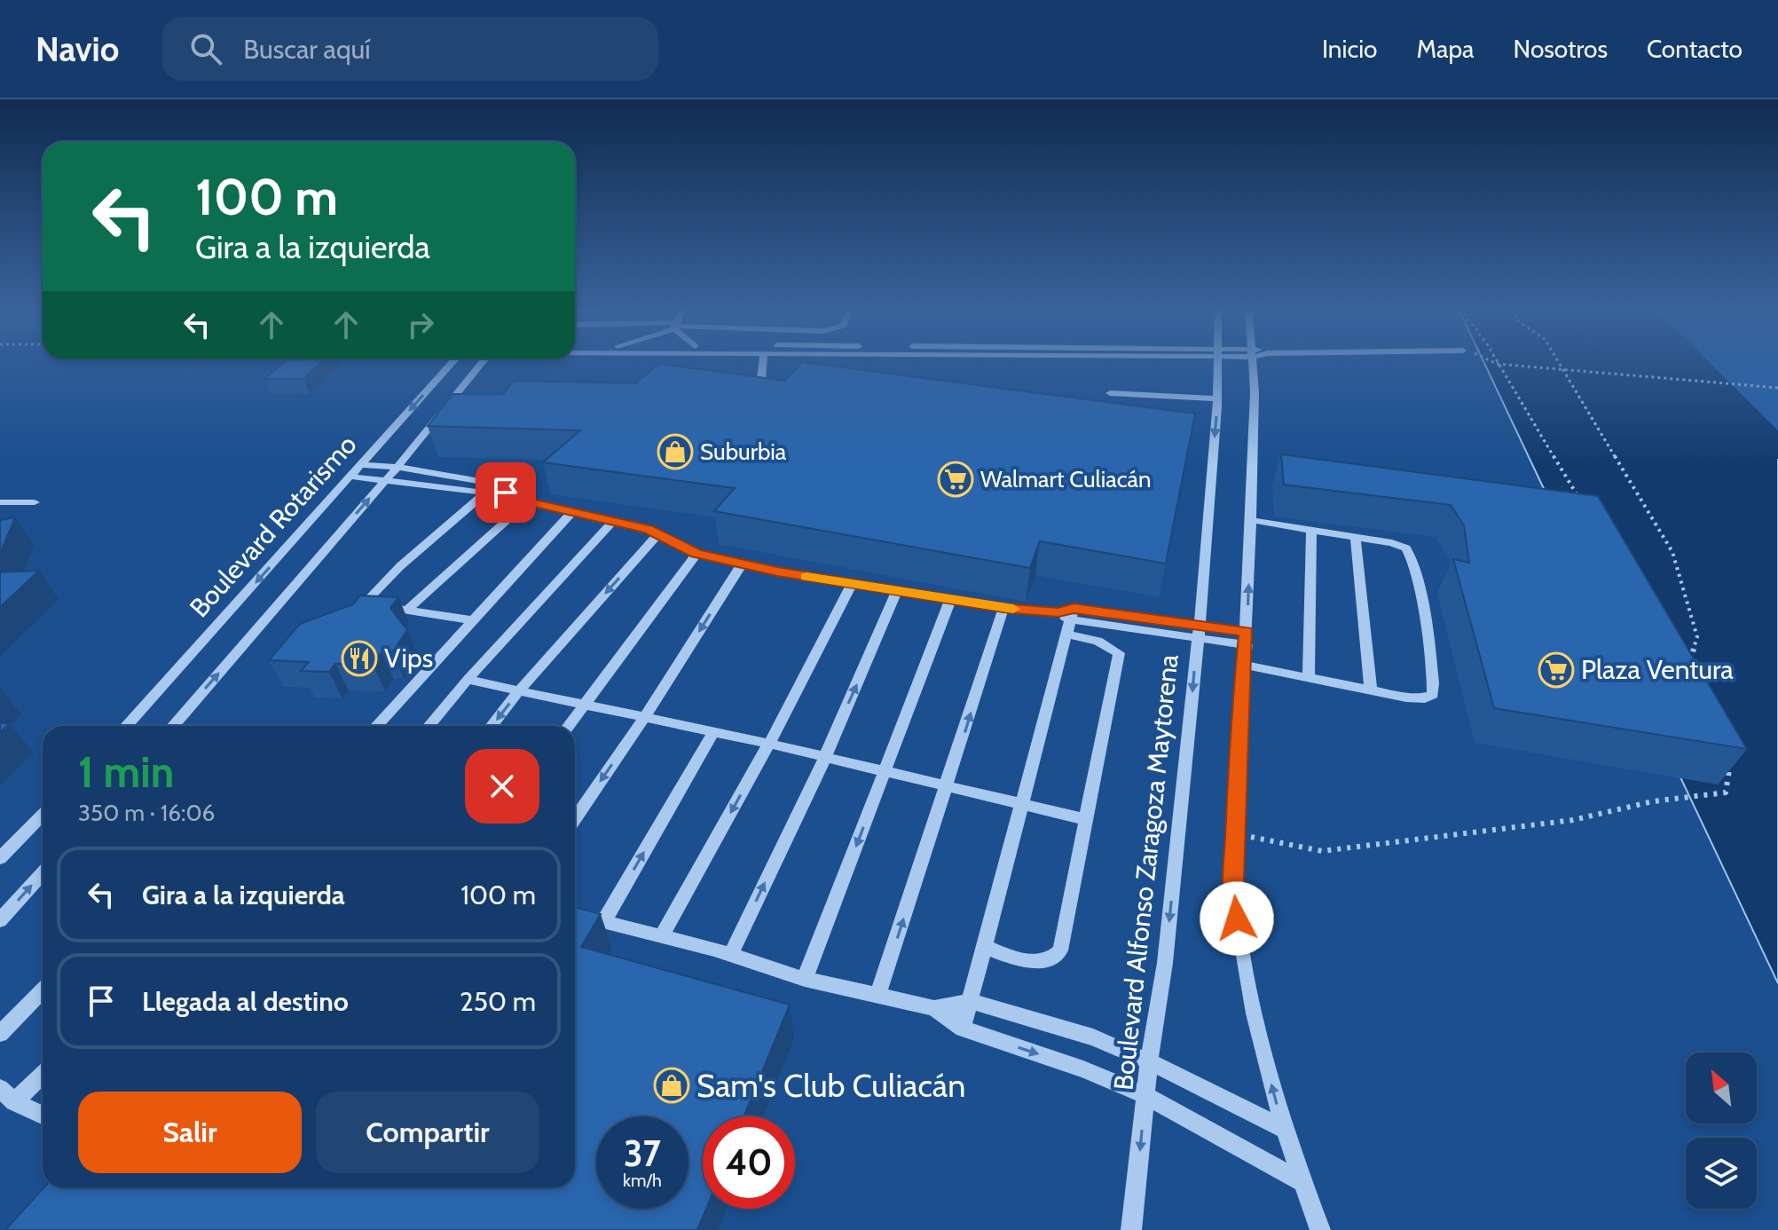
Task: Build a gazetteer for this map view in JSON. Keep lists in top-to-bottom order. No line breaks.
{"streets":{"street":["Boulevard Rotarismo","Boulevard Alfonso Zaragoza Maytorena"]},"places":{"shop":["Suburbia","Sam's Club Culiacán"],"supermarket":["Walmart Culiacán","Plaza Ventura"],"restaurant":["Vips"]},"north":"top left","page":{"header":"Navio","search":"Buscar aquí","nav":["Inicio","Mapa","Nosotros","Contacto"],"turn":["100 m","Gira a la izquierda"],"heading":["1 min","350 m · 16:06"],"list":[{"name":"Gira a la izquierda","value":"100 m"},{"name":"Llegada al destino","value":"250 m"}],"buttons":["Salir","Compartir"],"speed":"37 km/h","limit":"40"}}
